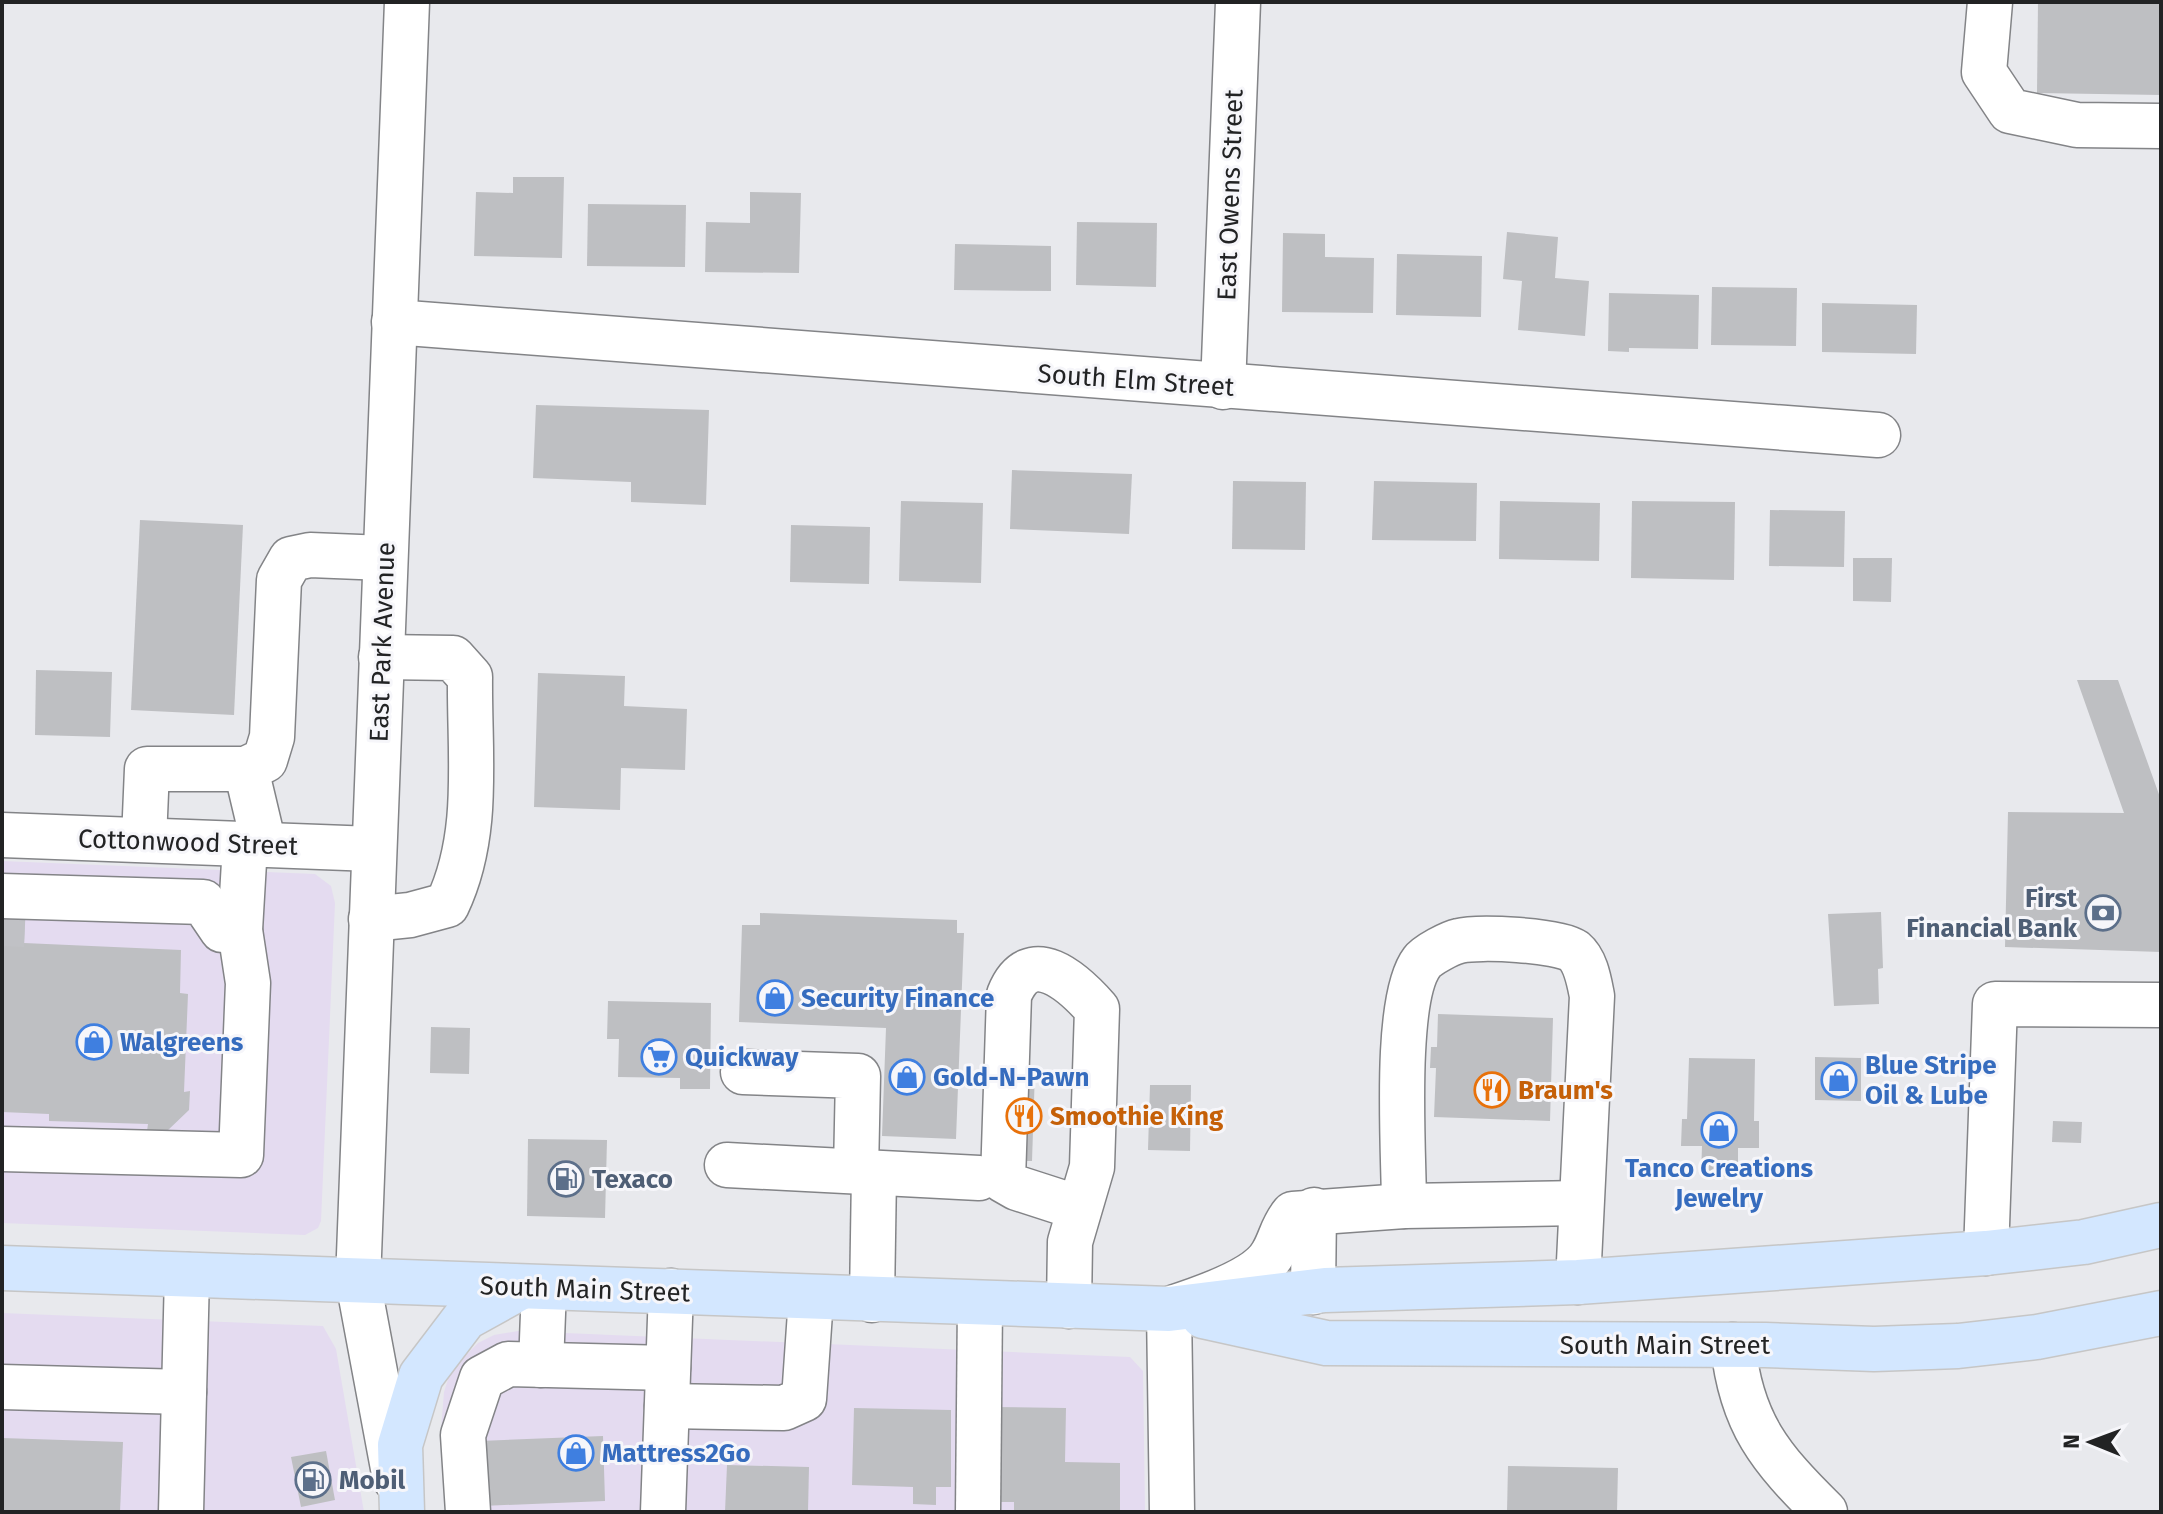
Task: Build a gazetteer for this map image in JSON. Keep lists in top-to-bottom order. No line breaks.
{"streets":{"main road":["South Main Street"],"street":["East Owens Street","South Elm Street","East Park Avenue","Cottonwood Street"]},"crossings":[["East Owens Street","South Elm Street"],["South Elm Street","East Park Avenue"],["East Park Avenue","Cottonwood Street"],["East Park Avenue","South Main Street"]],"places":{"bank":["First Financial Bank"],"shop":["Security Finance","Walgreens","Gold-N-Pawn","Blue Stripe Oil & Lube","Tanco Creations Jewelry","Mattress2Go"],"supermarket":["Quickway"],"restaurant":["Braum's","Smoothie King"],"fuel station":["Texaco","Mobil"]},"north":"left"}
